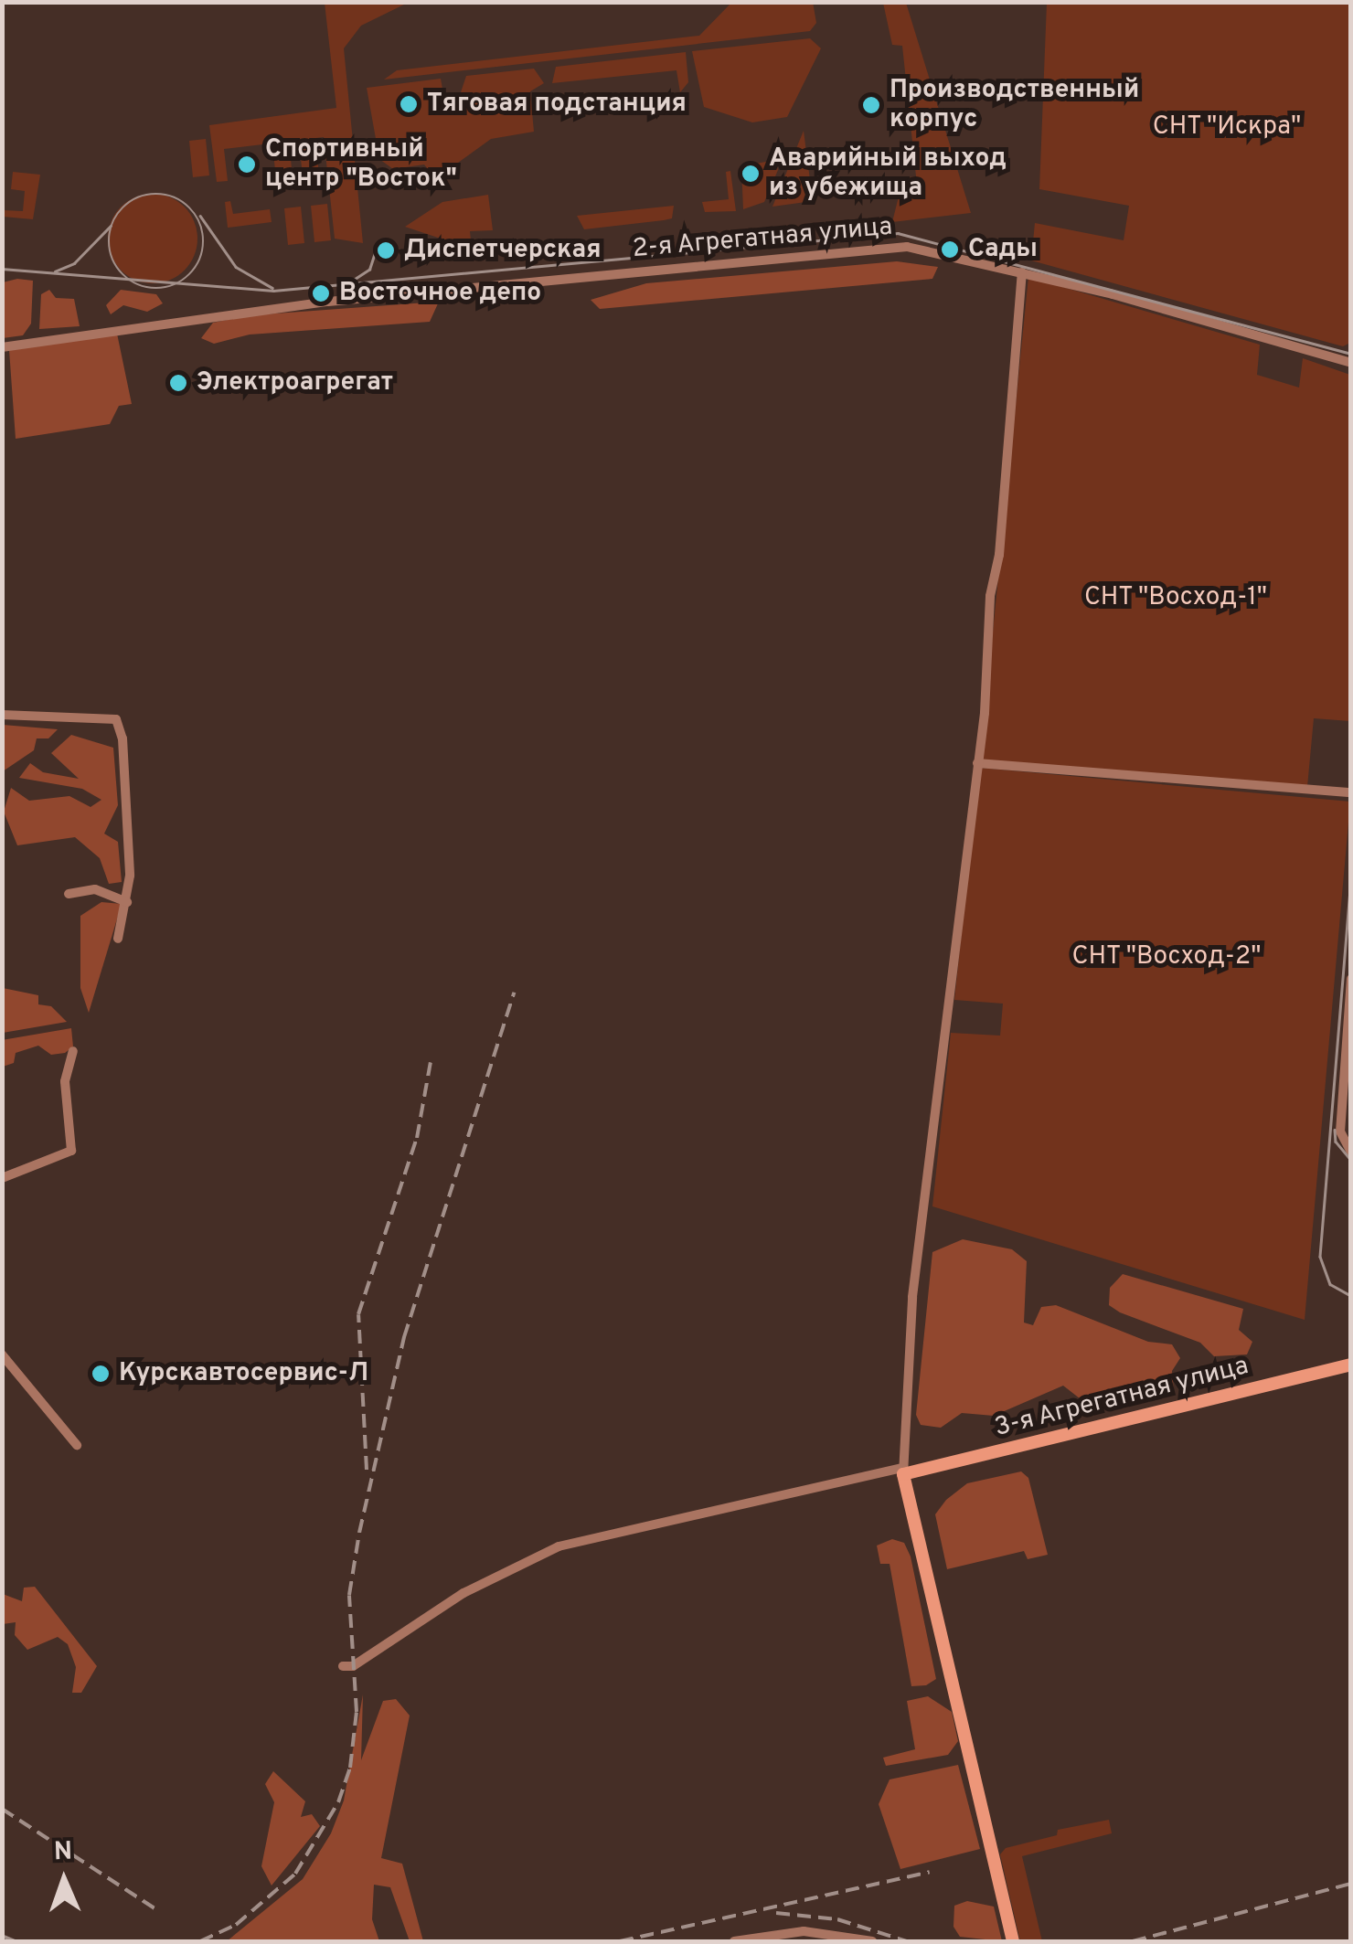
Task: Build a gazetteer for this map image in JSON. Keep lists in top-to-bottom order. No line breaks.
{"streets":{"street":["2-я Агрегатная улица","3-я Агрегатная улица"]},"parks":["СНТ \"Искра\"","СНТ \"Восход-1\"","СНТ \"Восход-2\""],"places":["Тяговая подстанция","Производственный корпус","Спортивный центр \"Восток\"","Аварийный выход из убежища","Сады","Диспетчерская","Восточное депо","Электроагрегат","Курскавтосервис-Л"],"north":"top"}
